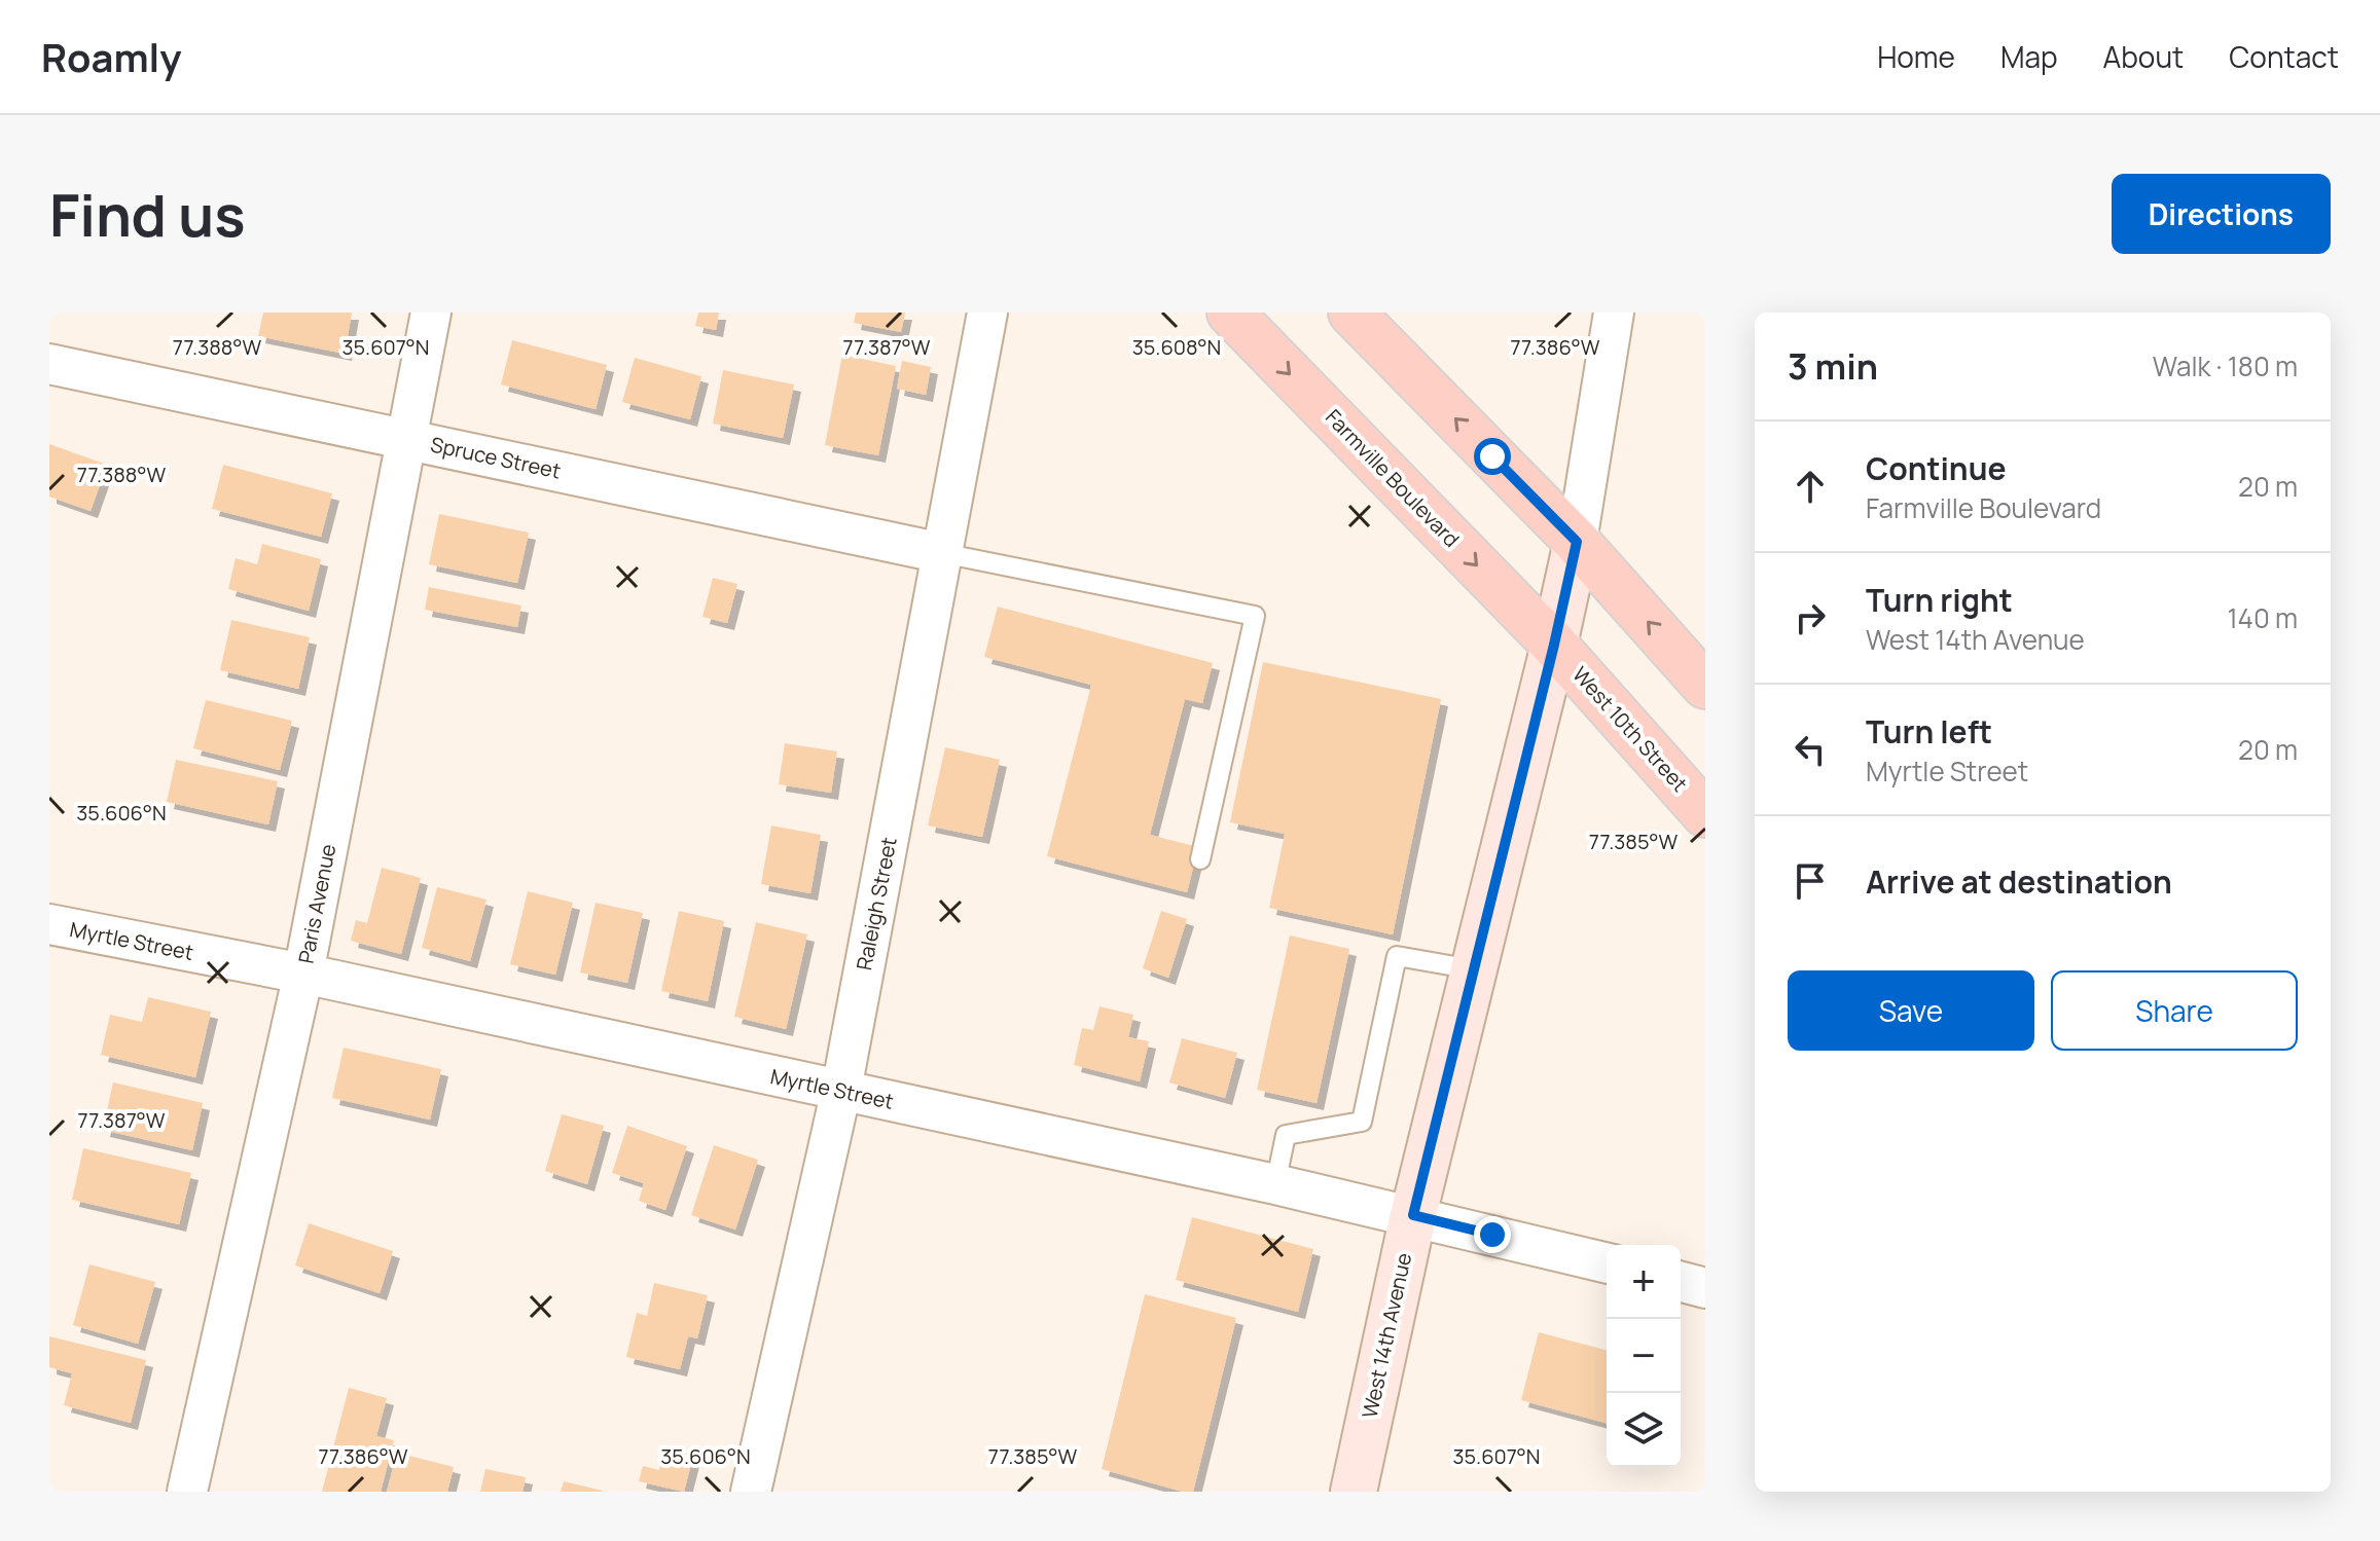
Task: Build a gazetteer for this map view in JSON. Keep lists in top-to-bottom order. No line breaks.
{"streets":{"main road":["Farmville Boulevard","West 10th Street","West 14th Avenue"],"street":["Spruce Street","Paris Avenue","Raleigh Street","Myrtle Street"]},"crossings":[["Spruce Street","Paris Avenue"],["Spruce Street","Raleigh Street"],["Farmville Boulevard","West 10th Street"],["Farmville Boulevard","West 14th Avenue"],["West 10th Street","West 14th Avenue"],["Paris Avenue","Myrtle Street"],["Raleigh Street","Myrtle Street"],["Myrtle Street","West 14th Avenue"]],"page":{"header":"Roamly","nav":["Home","Map","About","Contact"],"buttons":["Directions",["Save","Share"]],"title":"Find us","heading":["3 min","Walk · 180 m"],"list":[["Continue","Farmville Boulevard","20 m"],["Turn right","West 14th Avenue","140 m"],["Turn left","Myrtle Street","20 m"],"Arrive at destination"],"map_buttons":["+","−"]},"coordinates":["77.388°W","77.387°W","77.386°W","35.607°N","35.608°N","35.606°N","77.385°W"]}
